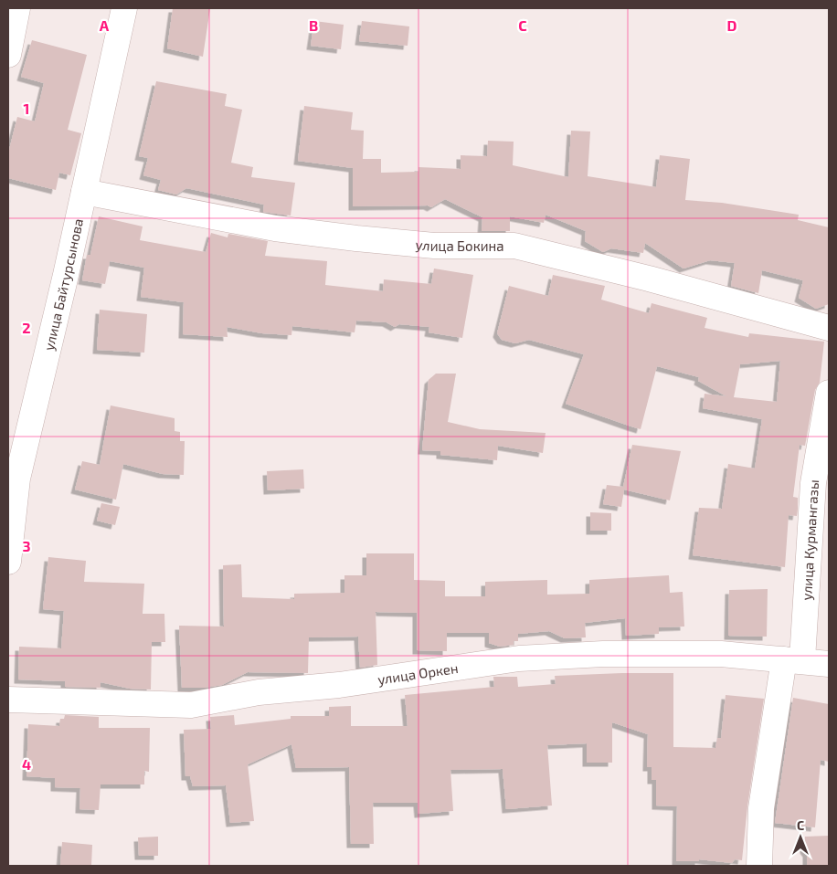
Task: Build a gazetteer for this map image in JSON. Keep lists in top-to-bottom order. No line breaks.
{"streets":{"street":["улица Бокина","улица Байтурсынова","улица Курмангазы","улица Оркен"]},"crossings":[["улица Бокина","улица Байтурсынова"],["улица Курмангазы","улица Оркен"]],"north":"top","grid":{"columns":["A","B","C","D"],"rows":["1","2","3","4"]}}
